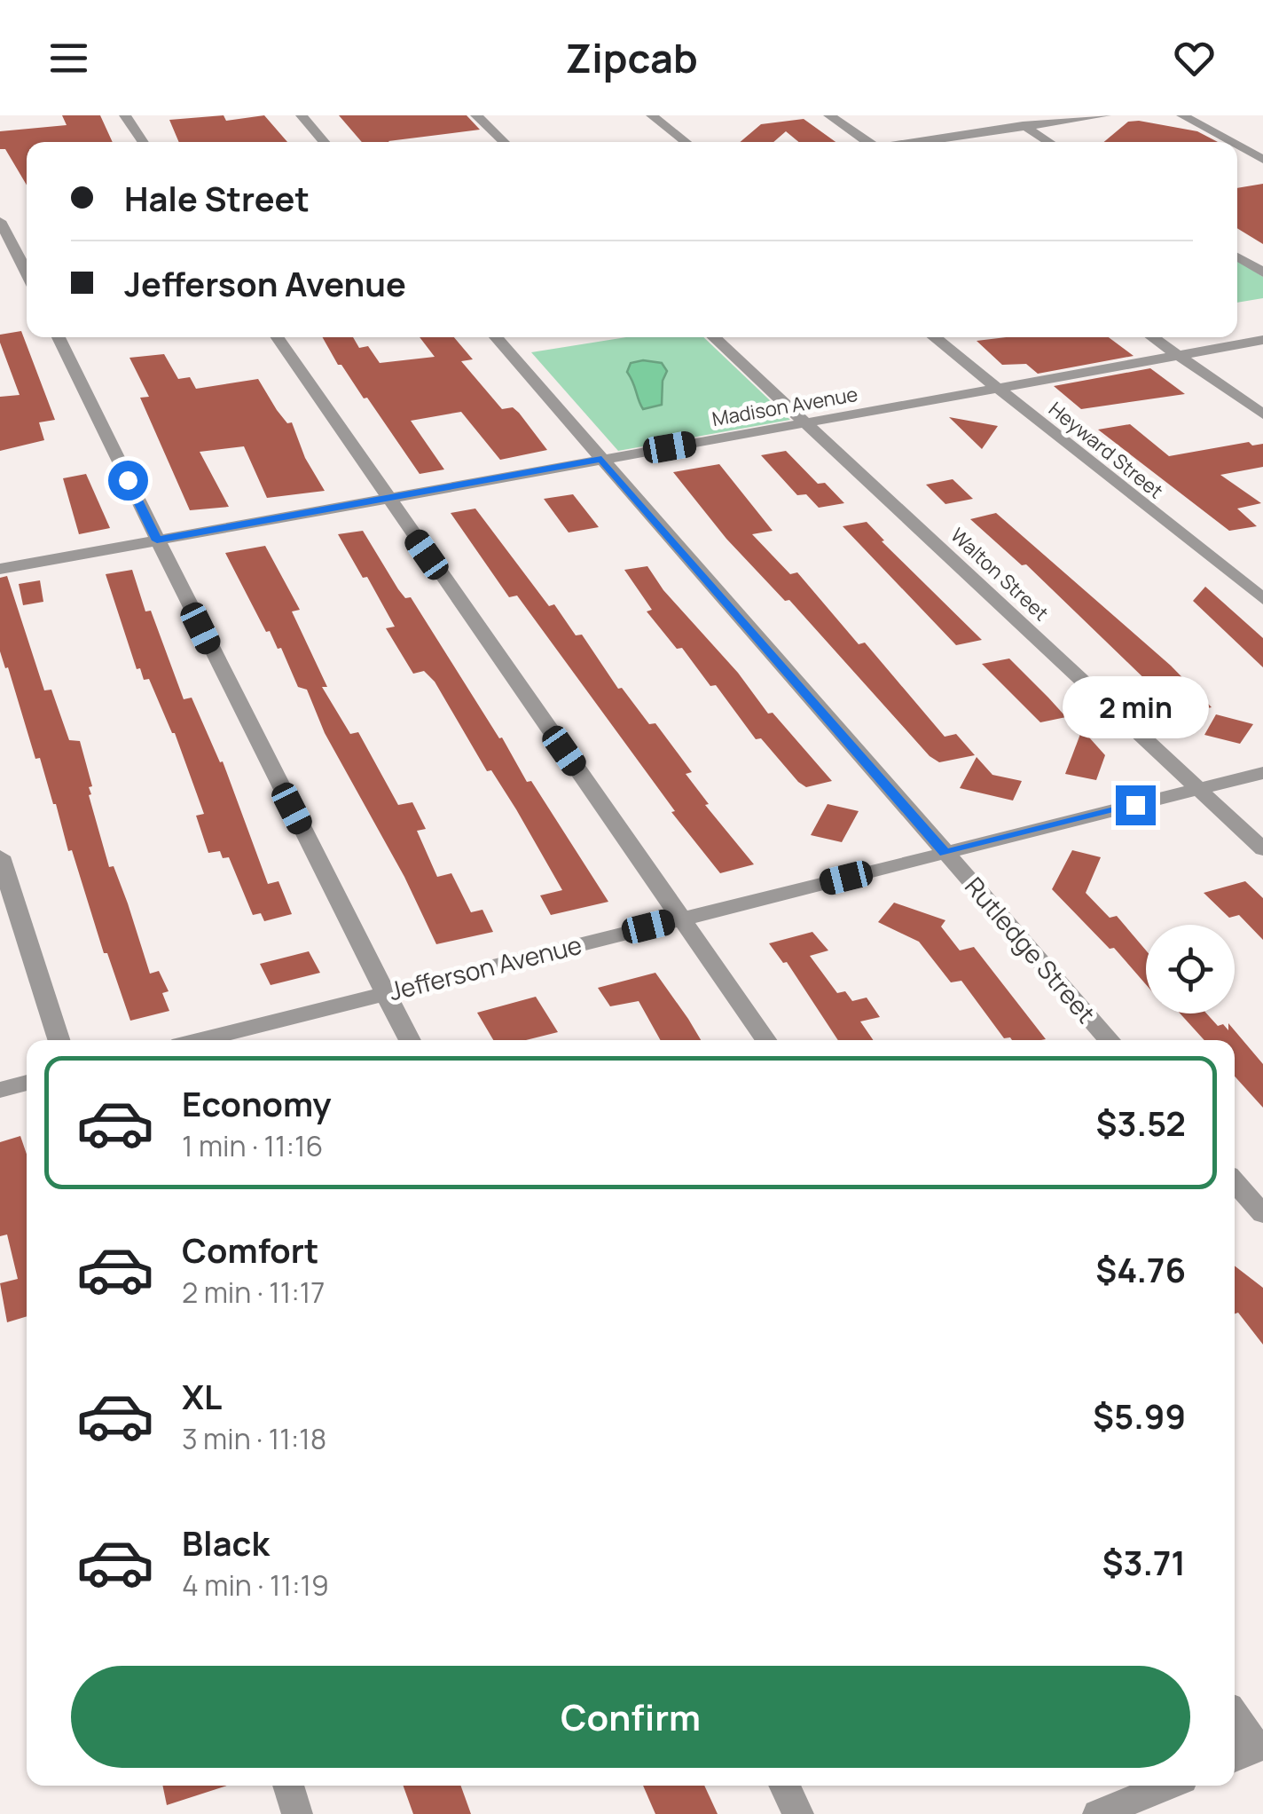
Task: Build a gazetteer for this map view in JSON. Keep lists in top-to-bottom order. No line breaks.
{"streets":{"street":["Madison Avenue","Heyward Street","Walton Street","Rutledge Street","Jefferson Avenue"]},"crossings":[["Madison Avenue","Heyward Street"],["Madison Avenue","Walton Street"],["Madison Avenue","Rutledge Street"],["Walton Street","Jefferson Avenue"],["Rutledge Street","Jefferson Avenue"]],"page":{"header":"Zipcab","banner":["Hale Street","Jefferson Avenue"],"bubble":"2 min","list":[{"name":"Economy","note":"1 min · 11:16","value":"$3.52"},{"name":"Comfort","note":"2 min · 11:17","value":"$4.76"},{"name":"XL","note":"3 min · 11:18","value":"$5.99"},{"name":"Black","note":"4 min · 11:19","value":"$3.71"}],"buttons":"Confirm"}}
